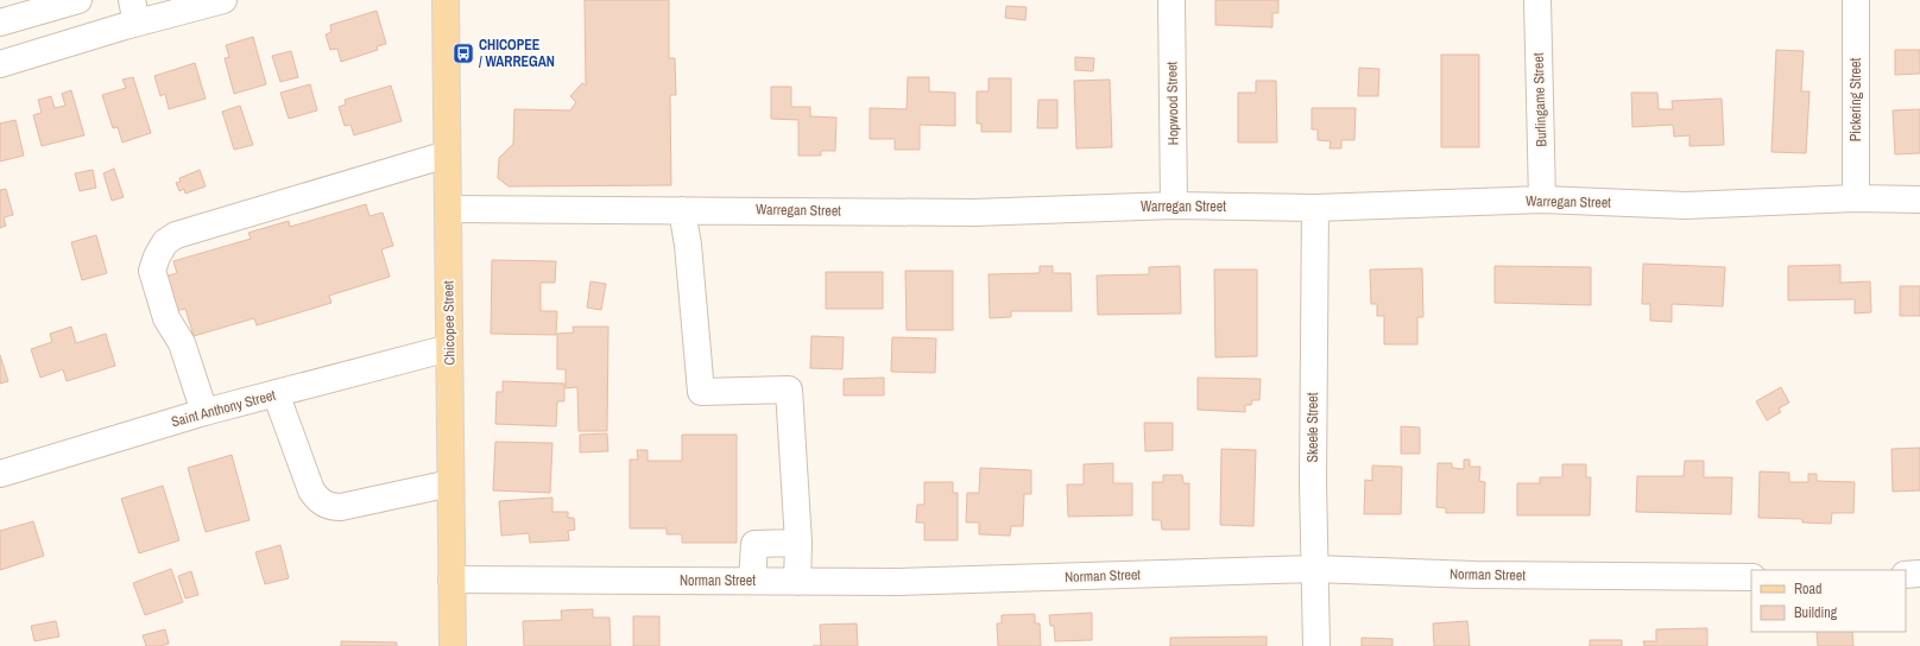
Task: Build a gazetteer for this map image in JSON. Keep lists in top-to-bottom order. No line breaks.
{"streets":{"main road":["Chicopee Street"],"street":["Burlingame Street","Pickering Street","Hopwood Street","Warregan Street","Saint Anthony Street","Skeele Street","Norman Street"]},"crossings":[["Burlingame Street","Warregan Street"],["Pickering Street","Warregan Street"],["Hopwood Street","Warregan Street"],["Warregan Street","Chicopee Street"],["Warregan Street","Skeele Street"],["Chicopee Street","Saint Anthony Street"],["Chicopee Street","Norman Street"],["Skeele Street","Norman Street"]],"places":{"bus stop":["CHICOPEE / WARREGAN"]},"legend":["Road","Building"]}
